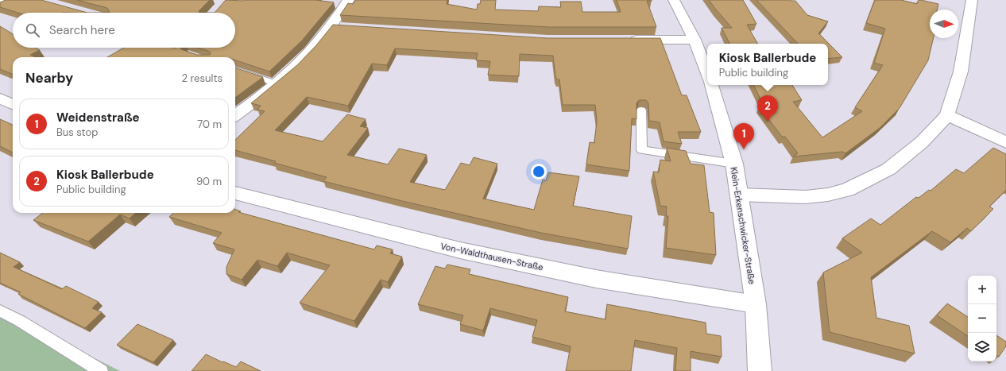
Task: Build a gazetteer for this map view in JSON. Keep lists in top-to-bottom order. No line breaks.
{"streets":{"street":["Klein-Erkenschwicker-Straße","Von-Waldthausen-Straße"]},"crossings":[["Klein-Erkenschwicker-Straße","Von-Waldthausen-Straße"]],"north":"right","page":{"search":"Search here","popup":["Kiosk Ballerbude","Public building"],"heading":["Nearby","2 results"],"pins":["2","1"],"list":[{"mark":"1","name":"Weidenstraße","note":"Bus stop","value":"70 m"},{"mark":"2","name":"Kiosk Ballerbude","note":"Public building","value":"90 m"}],"map_buttons":["+","−"]}}
